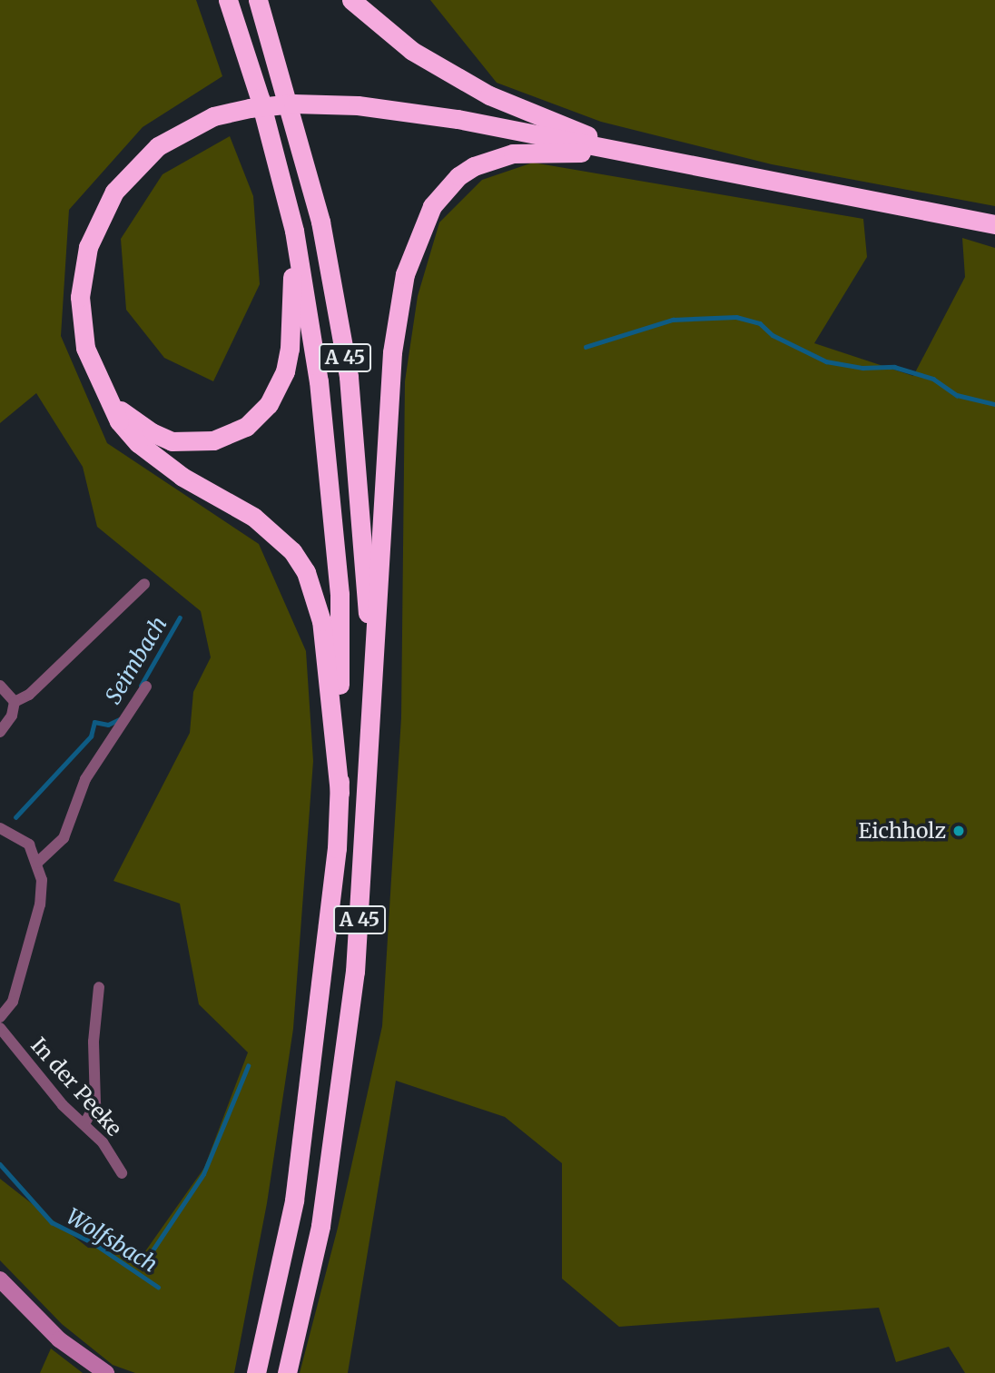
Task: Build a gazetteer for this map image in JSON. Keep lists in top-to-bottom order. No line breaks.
{"streets":{"highway":["A 45"],"street":["In der Peeke"]},"water":["Seimbach","Wolfsbach"],"places":["Eichholz"]}
